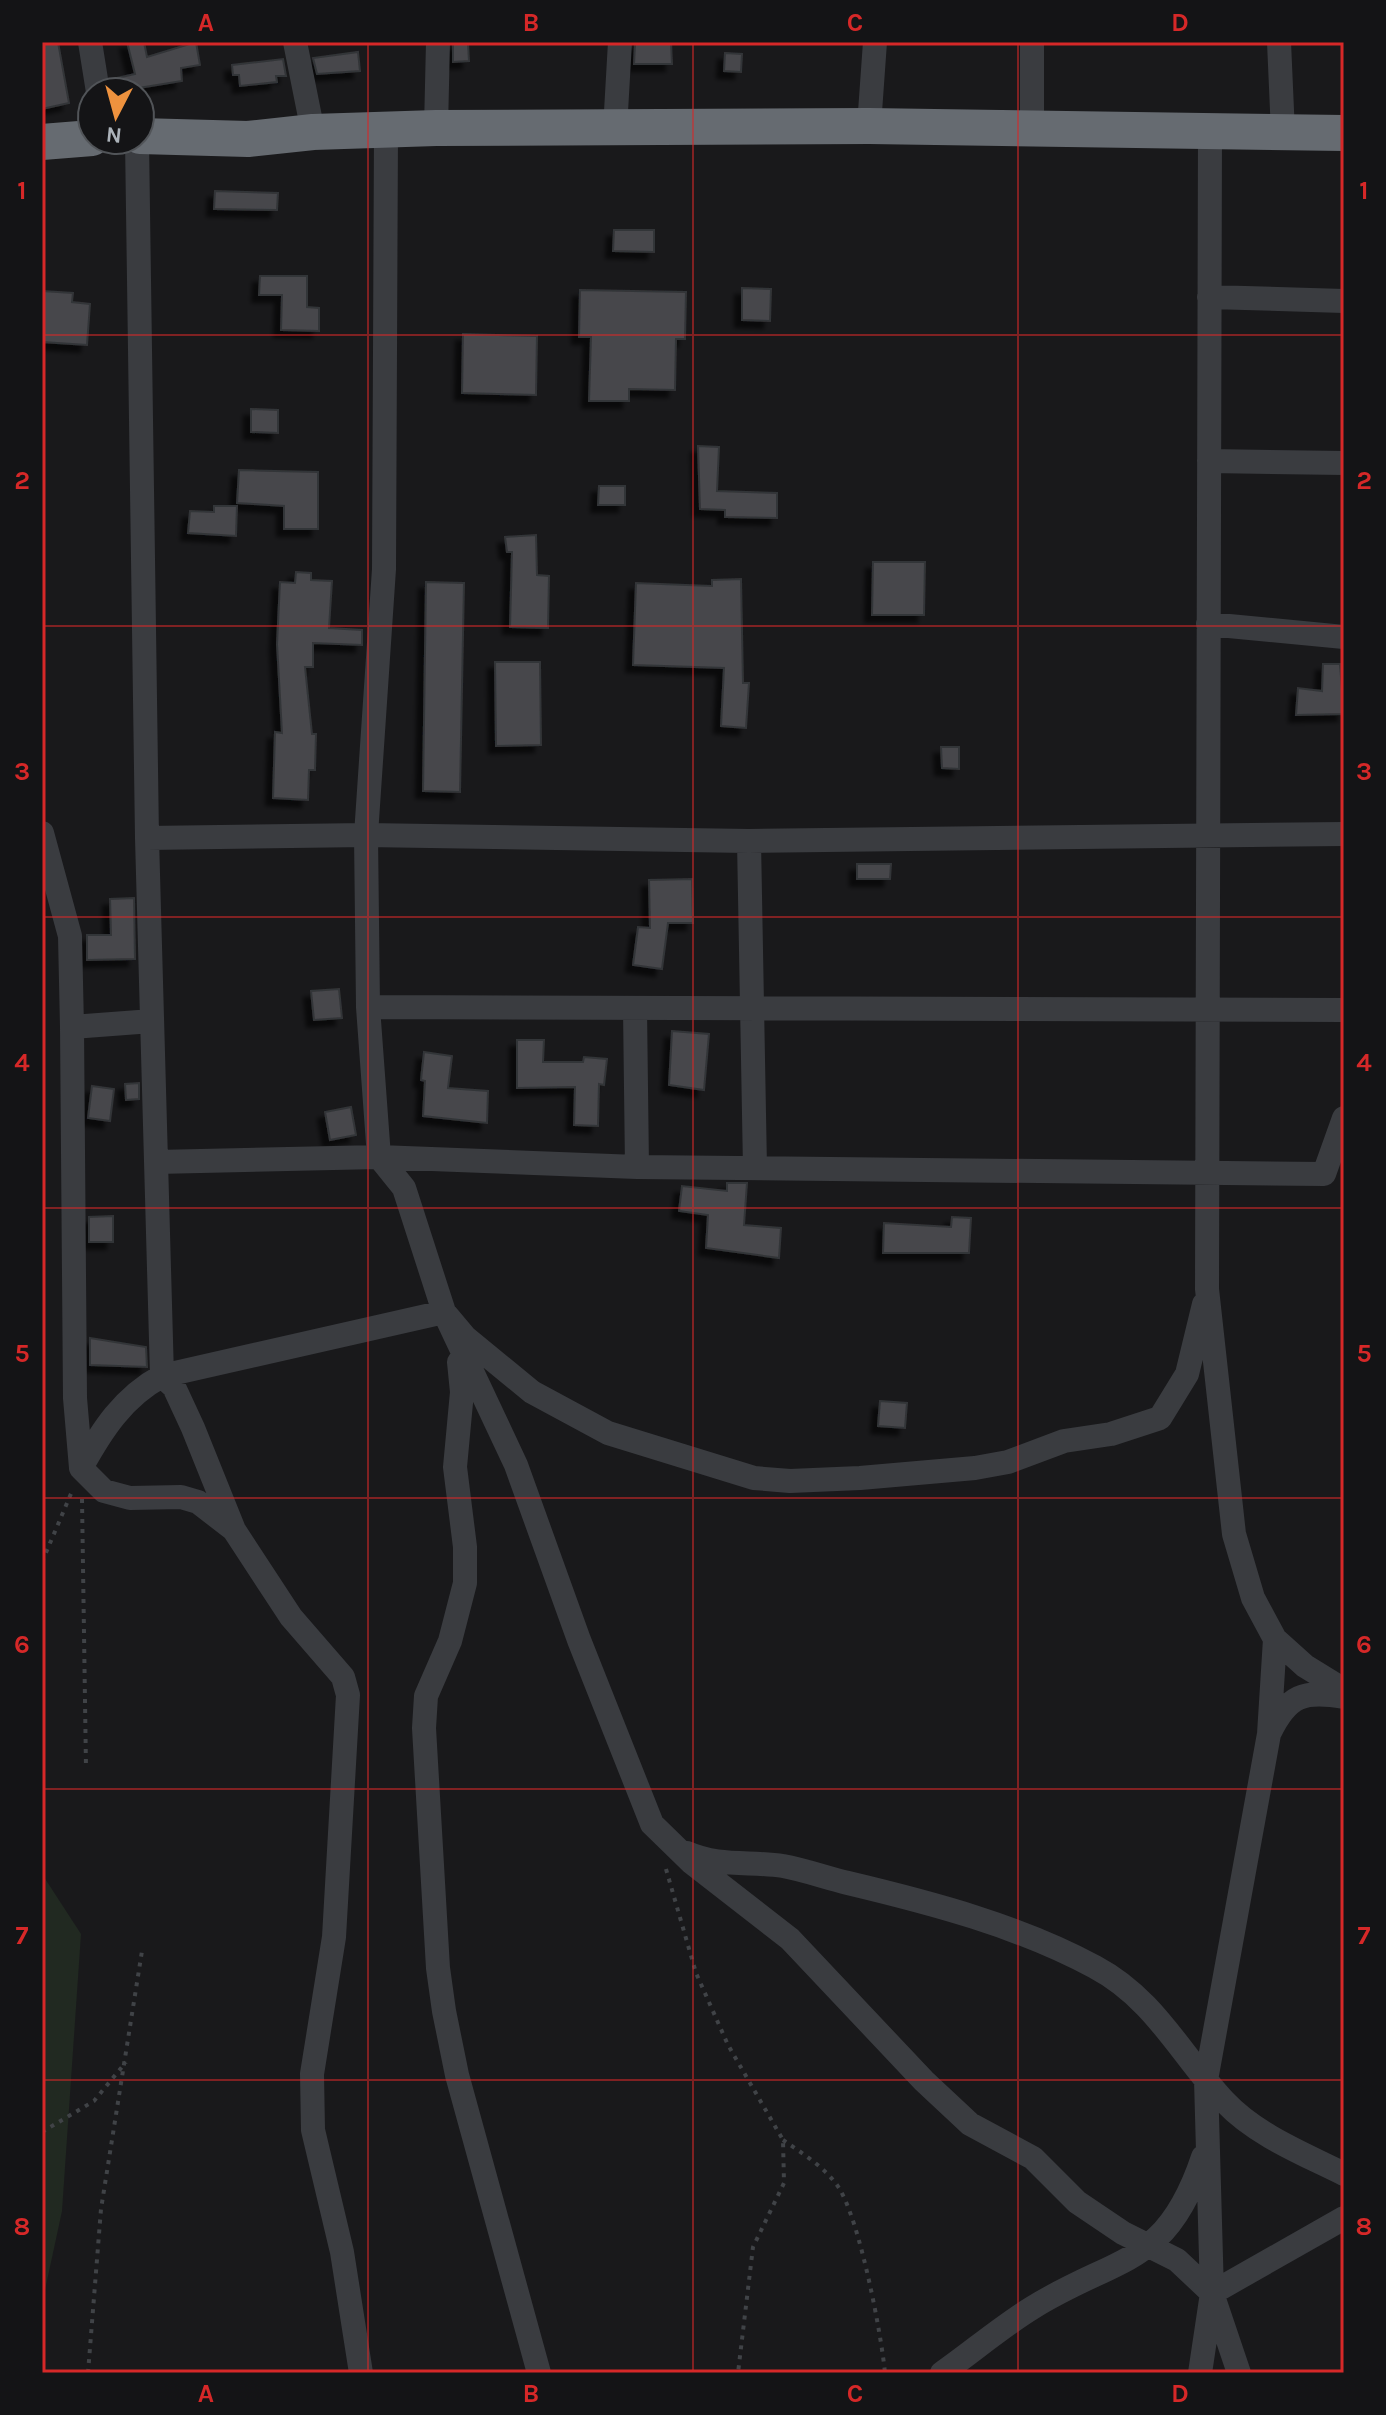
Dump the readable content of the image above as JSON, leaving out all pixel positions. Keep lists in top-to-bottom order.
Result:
{
  "north": "bottom",
  "grid": {
    "columns": [
      "A",
      "B",
      "C",
      "D"
    ],
    "rows": [
      "1",
      "2",
      "3",
      "4",
      "5",
      "6",
      "7",
      "8"
    ]
  }
}
